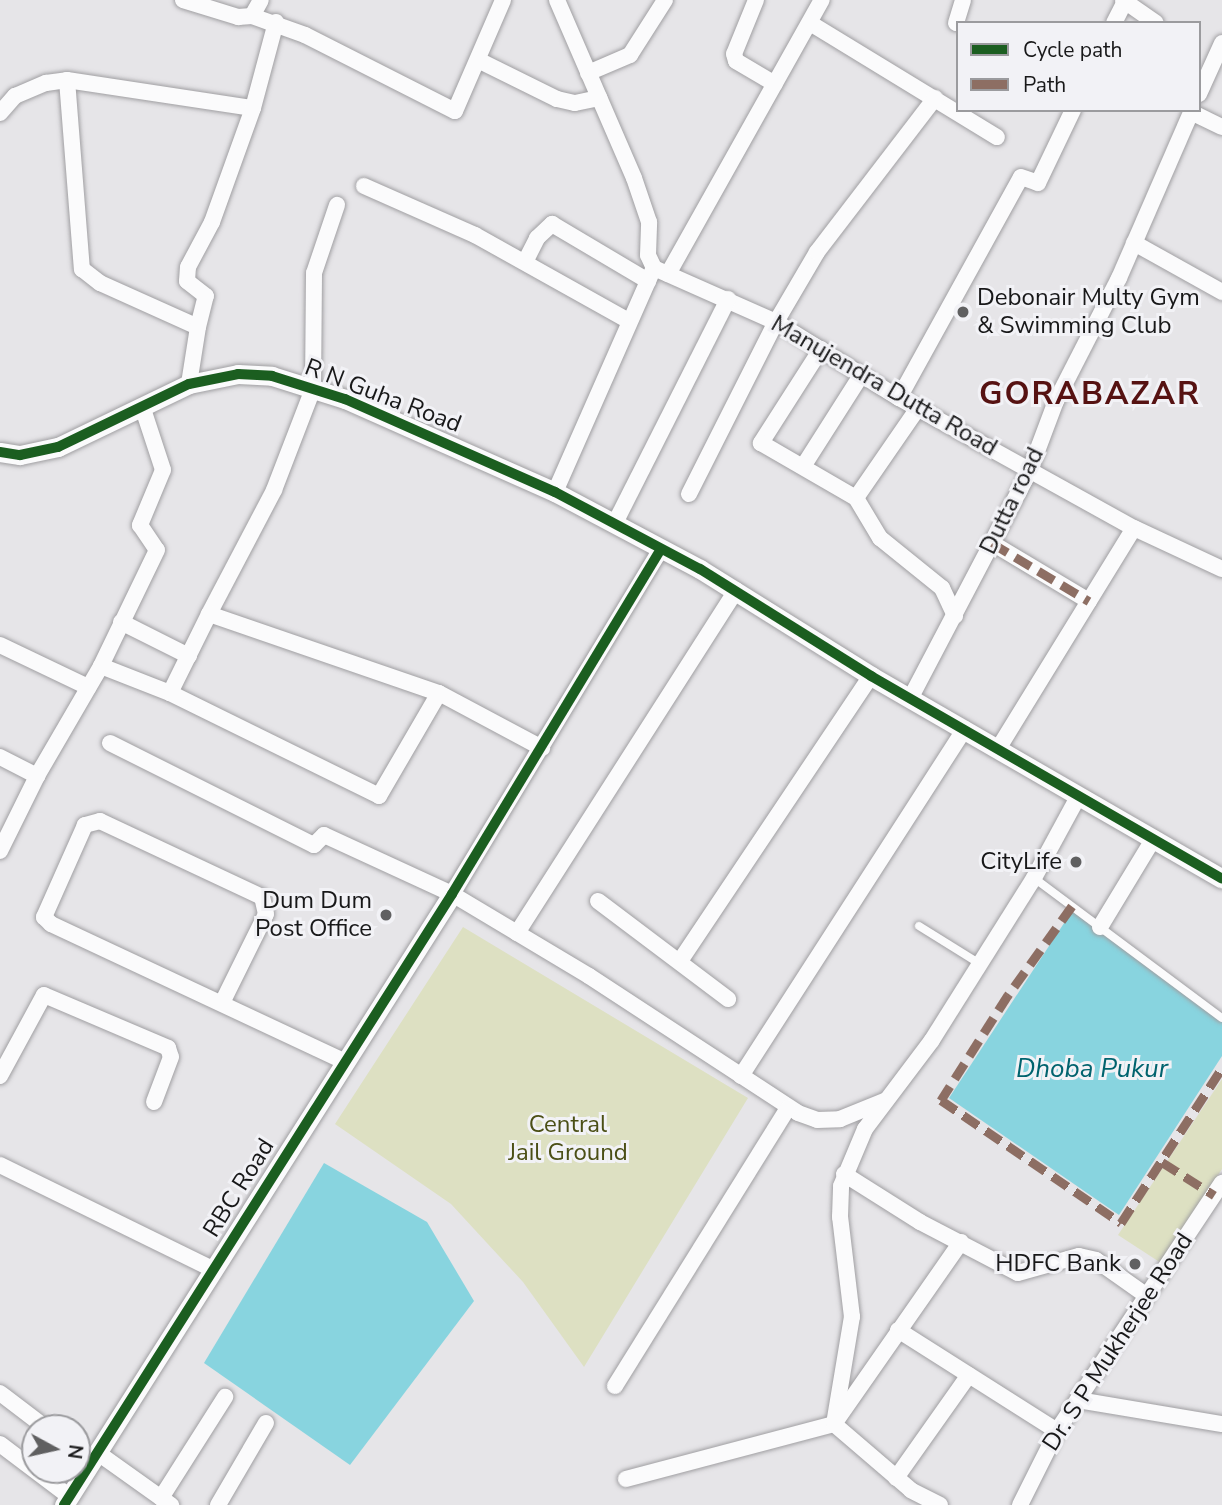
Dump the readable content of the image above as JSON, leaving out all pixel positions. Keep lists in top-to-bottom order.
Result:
{
  "streets": {
    "street": [
      "Manujendra Dutta Road",
      "R N Guha Road",
      "Dutta road",
      "RBC Road",
      "Dr. S P Mukherjee Road"
    ]
  },
  "crossings": [
    ["Manujendra Dutta Road", "Dutta road"],
    ["R N Guha Road", "Dutta road"]
  ],
  "districts": ["GORABAZAR"],
  "water": ["Dhoba Pukur"],
  "parks": ["Central Jail Ground"],
  "places": [
    "Debonair Multy Gym & Swimming Club",
    "CityLife",
    "Dum Dum Post Office",
    "HDFC Bank"
  ],
  "legend": ["Cycle path", "Path"],
  "north": "right"
}
